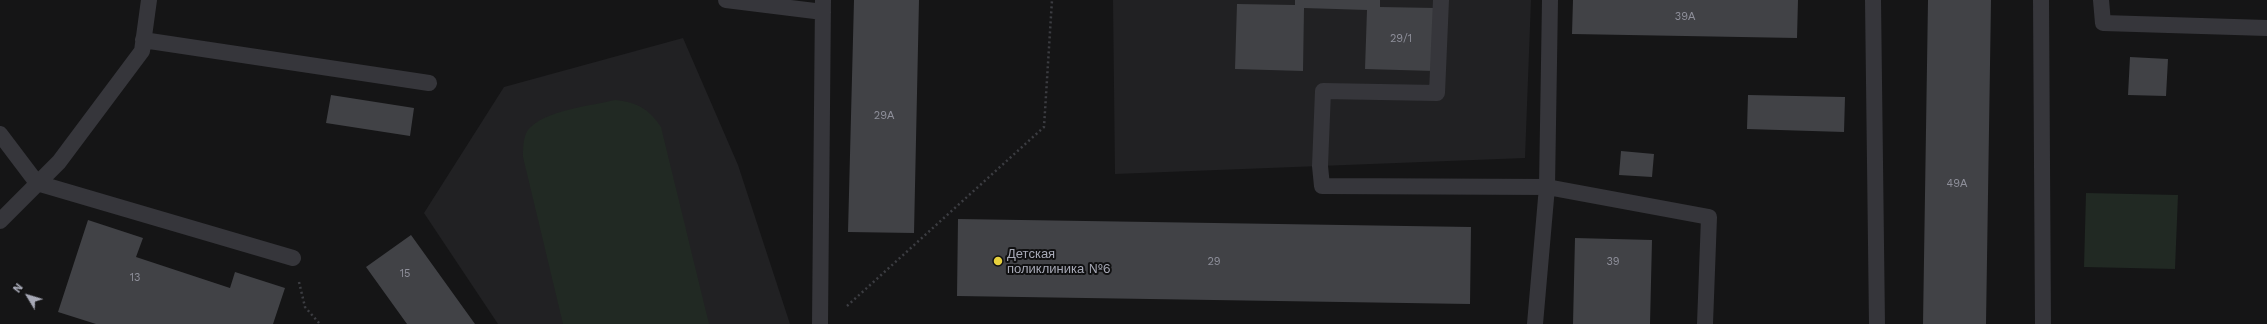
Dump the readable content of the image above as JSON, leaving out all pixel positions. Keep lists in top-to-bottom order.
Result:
{
  "places": ["Детская поликлиника №6"],
  "house_numbers": [
    "39А",
    "29/1",
    "29А",
    "49А",
    "29",
    "39",
    "15",
    "13"
  ],
  "north": "top left"
}
